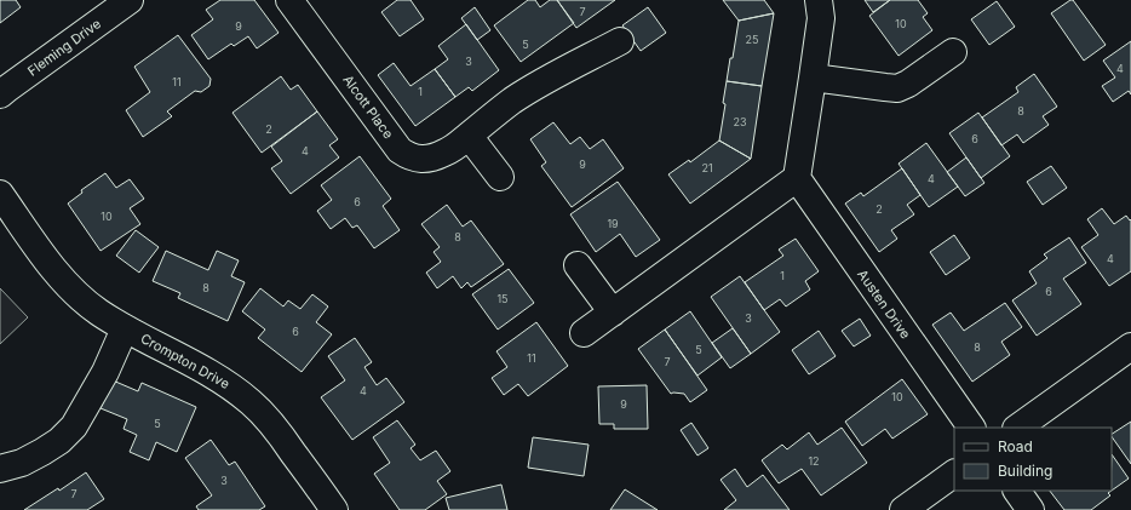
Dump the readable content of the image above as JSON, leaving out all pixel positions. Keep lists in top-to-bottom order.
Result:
{
  "streets": {
    "street": [
      "Fleming Drive",
      "Alcott Place",
      "Austen Drive",
      "Crompton Drive"
    ]
  },
  "house_numbers": [
    "7",
    "10",
    "9",
    "25",
    "5",
    "3",
    "4",
    "11",
    "1",
    "8",
    "23",
    "2",
    "6",
    "4",
    "9",
    "21",
    "4",
    "6",
    "2",
    "10",
    "19",
    "8",
    "4",
    "1",
    "8",
    "6",
    "15",
    "3",
    "6",
    "8",
    "5",
    "11",
    "7",
    "4",
    "10",
    "9",
    "5",
    "12",
    "3",
    "7"
  ],
  "legend": ["Road", "Building"]
}
